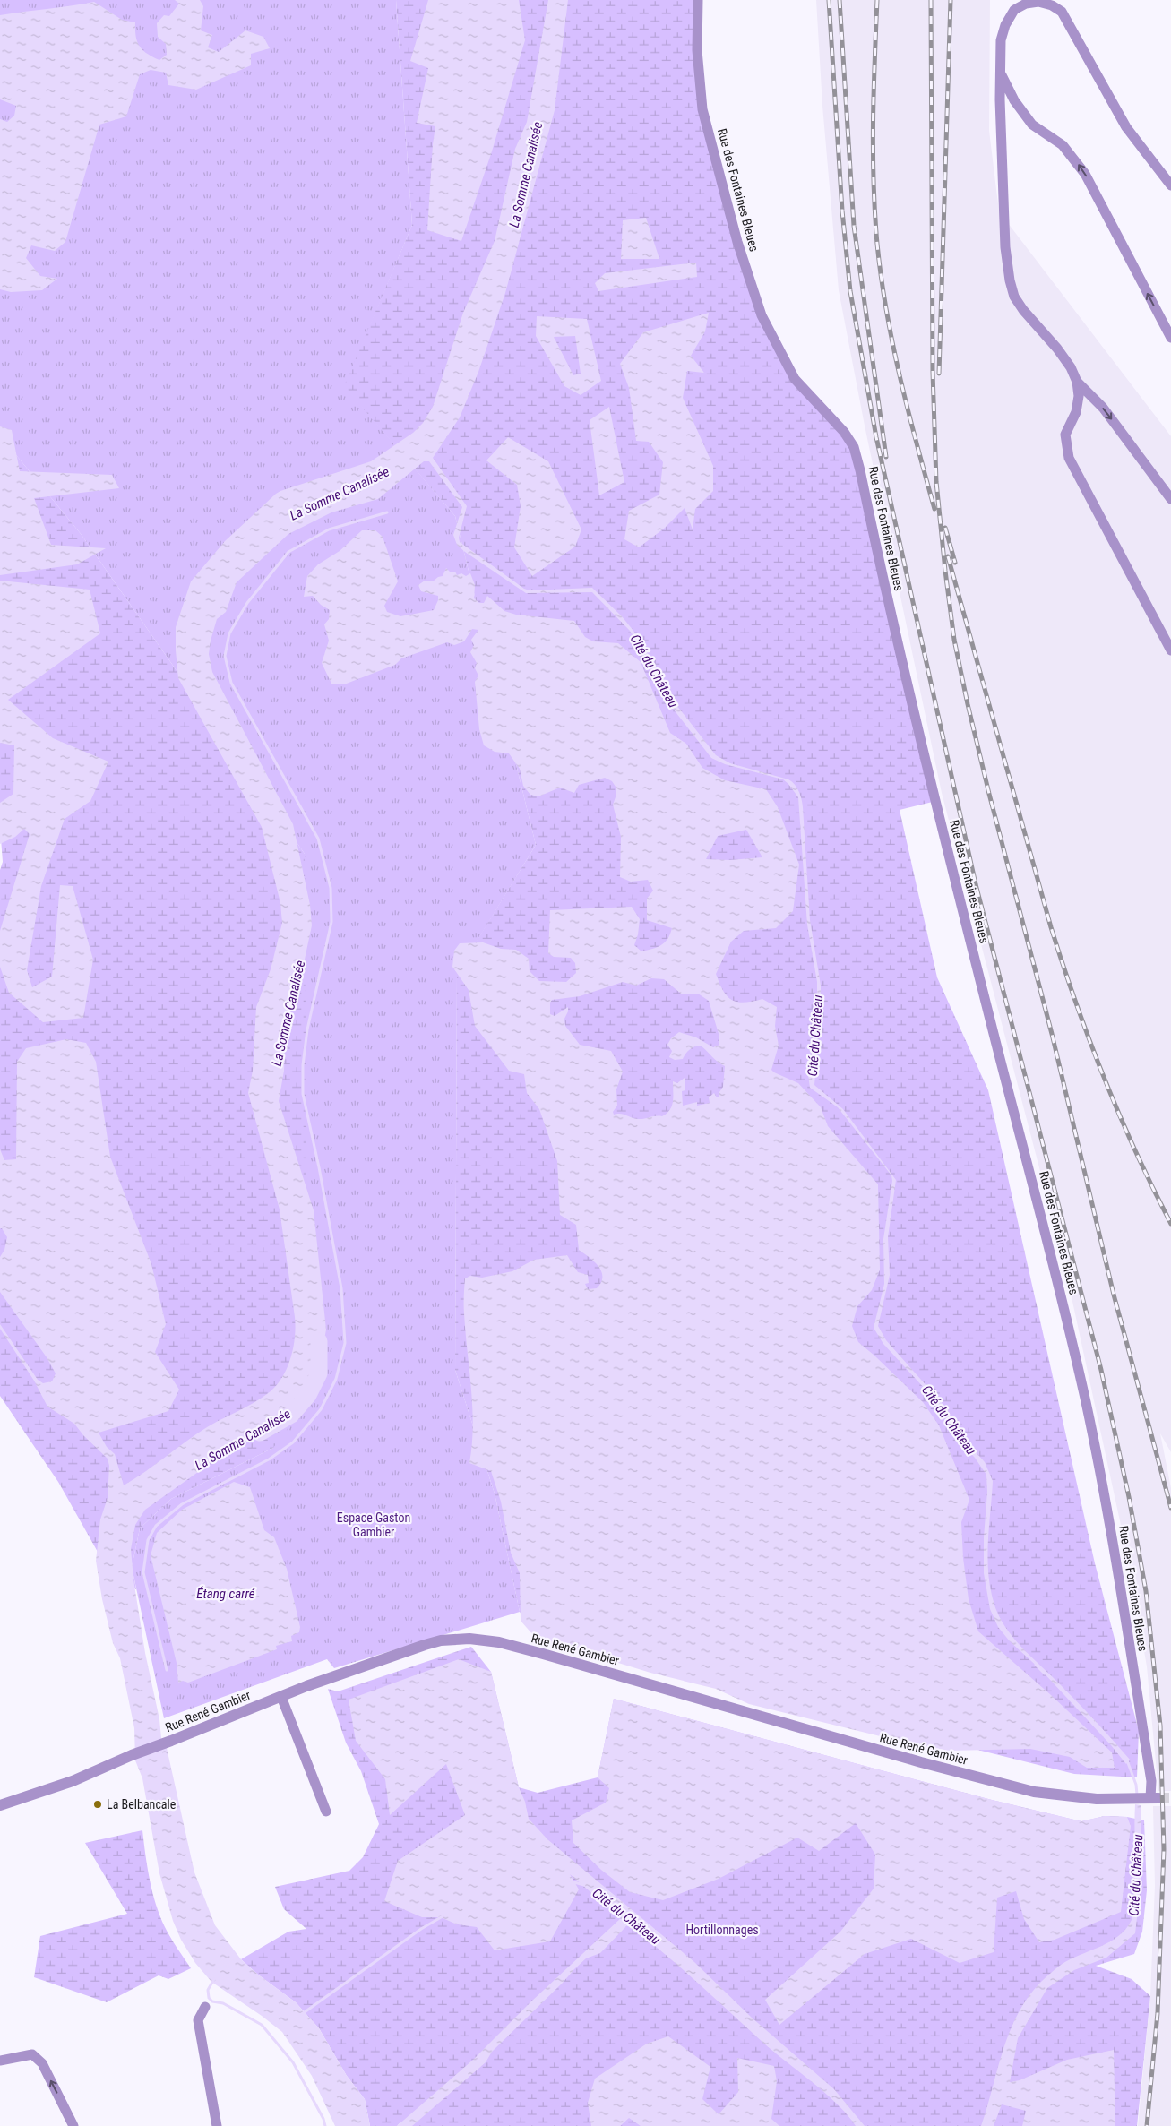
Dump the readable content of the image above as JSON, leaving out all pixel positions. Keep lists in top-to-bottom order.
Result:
{
  "streets": {
    "street": ["Rue des Fontaines Bleues", "Rue René Gambier"]
  },
  "crossings": [
    ["Rue des Fontaines Bleues", "Rue René Gambier"]
  ],
  "water": ["La Somme Canalisée", "Cité du Château", "Étang carré"],
  "parks": ["Espace Gaston Gambier", "Hortillonnages"],
  "places": ["La Belbancale"]
}
